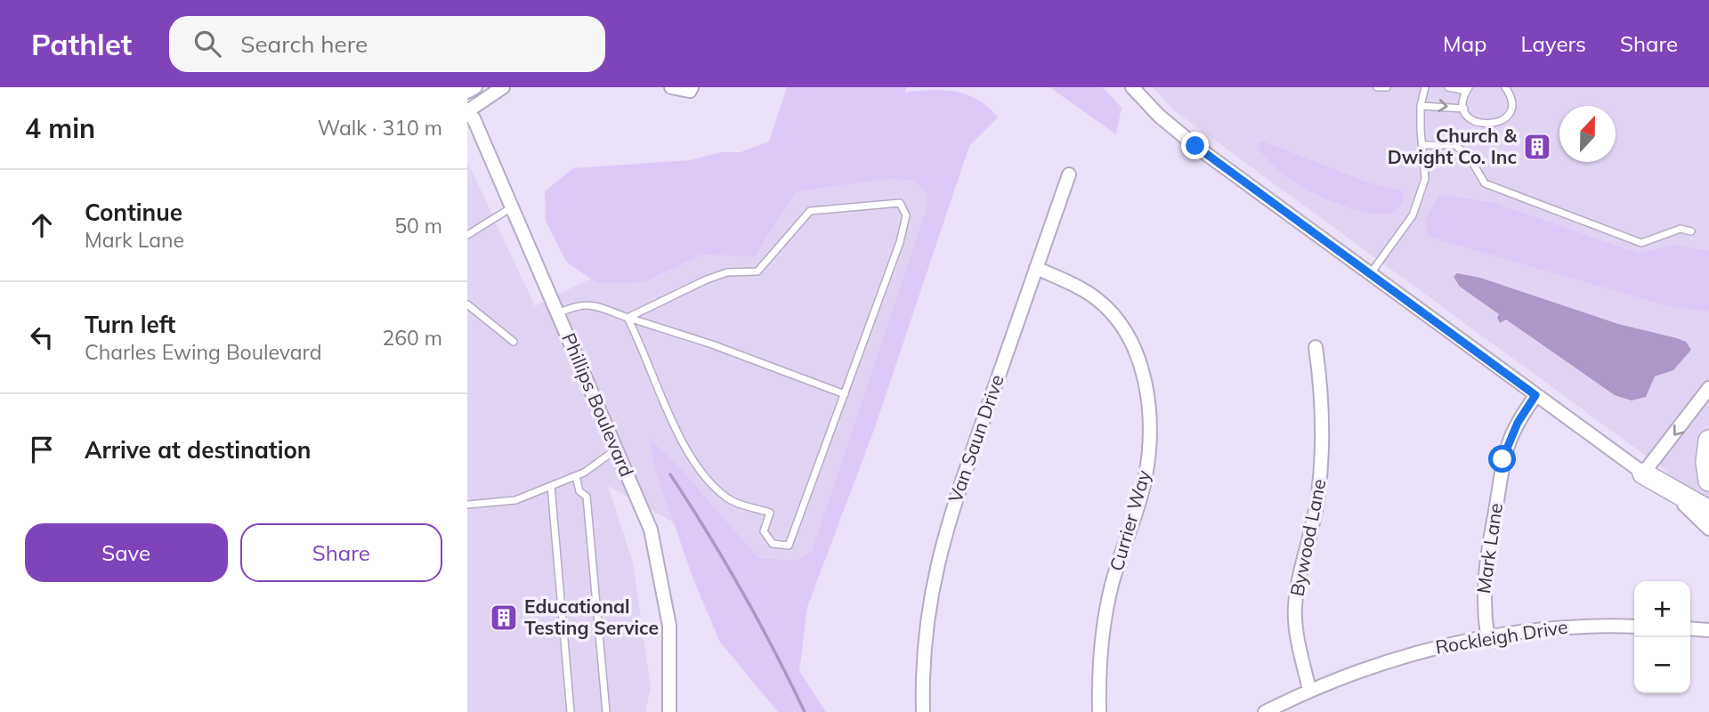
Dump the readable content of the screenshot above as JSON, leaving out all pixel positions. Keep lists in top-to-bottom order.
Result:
{
  "streets": {
    "street": [
      "Phillips Boulevard",
      "Van Saun Drive",
      "Currier Way",
      "Bywood Lane",
      "Mark Lane",
      "Rockleigh Drive"
    ]
  },
  "crossings": [
    ["Van Saun Drive", "Currier Way"],
    ["Bywood Lane", "Rockleigh Drive"],
    ["Mark Lane", "Rockleigh Drive"]
  ],
  "places": {
    "building": ["Church & Dwight Co. Inc", "Educational Testing Service"]
  },
  "north": "top",
  "page": {
    "header": "Pathlet",
    "search": "Search here",
    "nav": ["Map", "Layers", "Share"],
    "heading": ["4 min", "Walk · 310 m"],
    "list": [
      ["Continue", "Mark Lane", "50 m"],
      ["Turn left", "Charles Ewing Boulevard", "260 m"],
      "Arrive at destination"
    ],
    "buttons": ["Save", "Share"],
    "map_buttons": ["+", "−"]
  }
}
